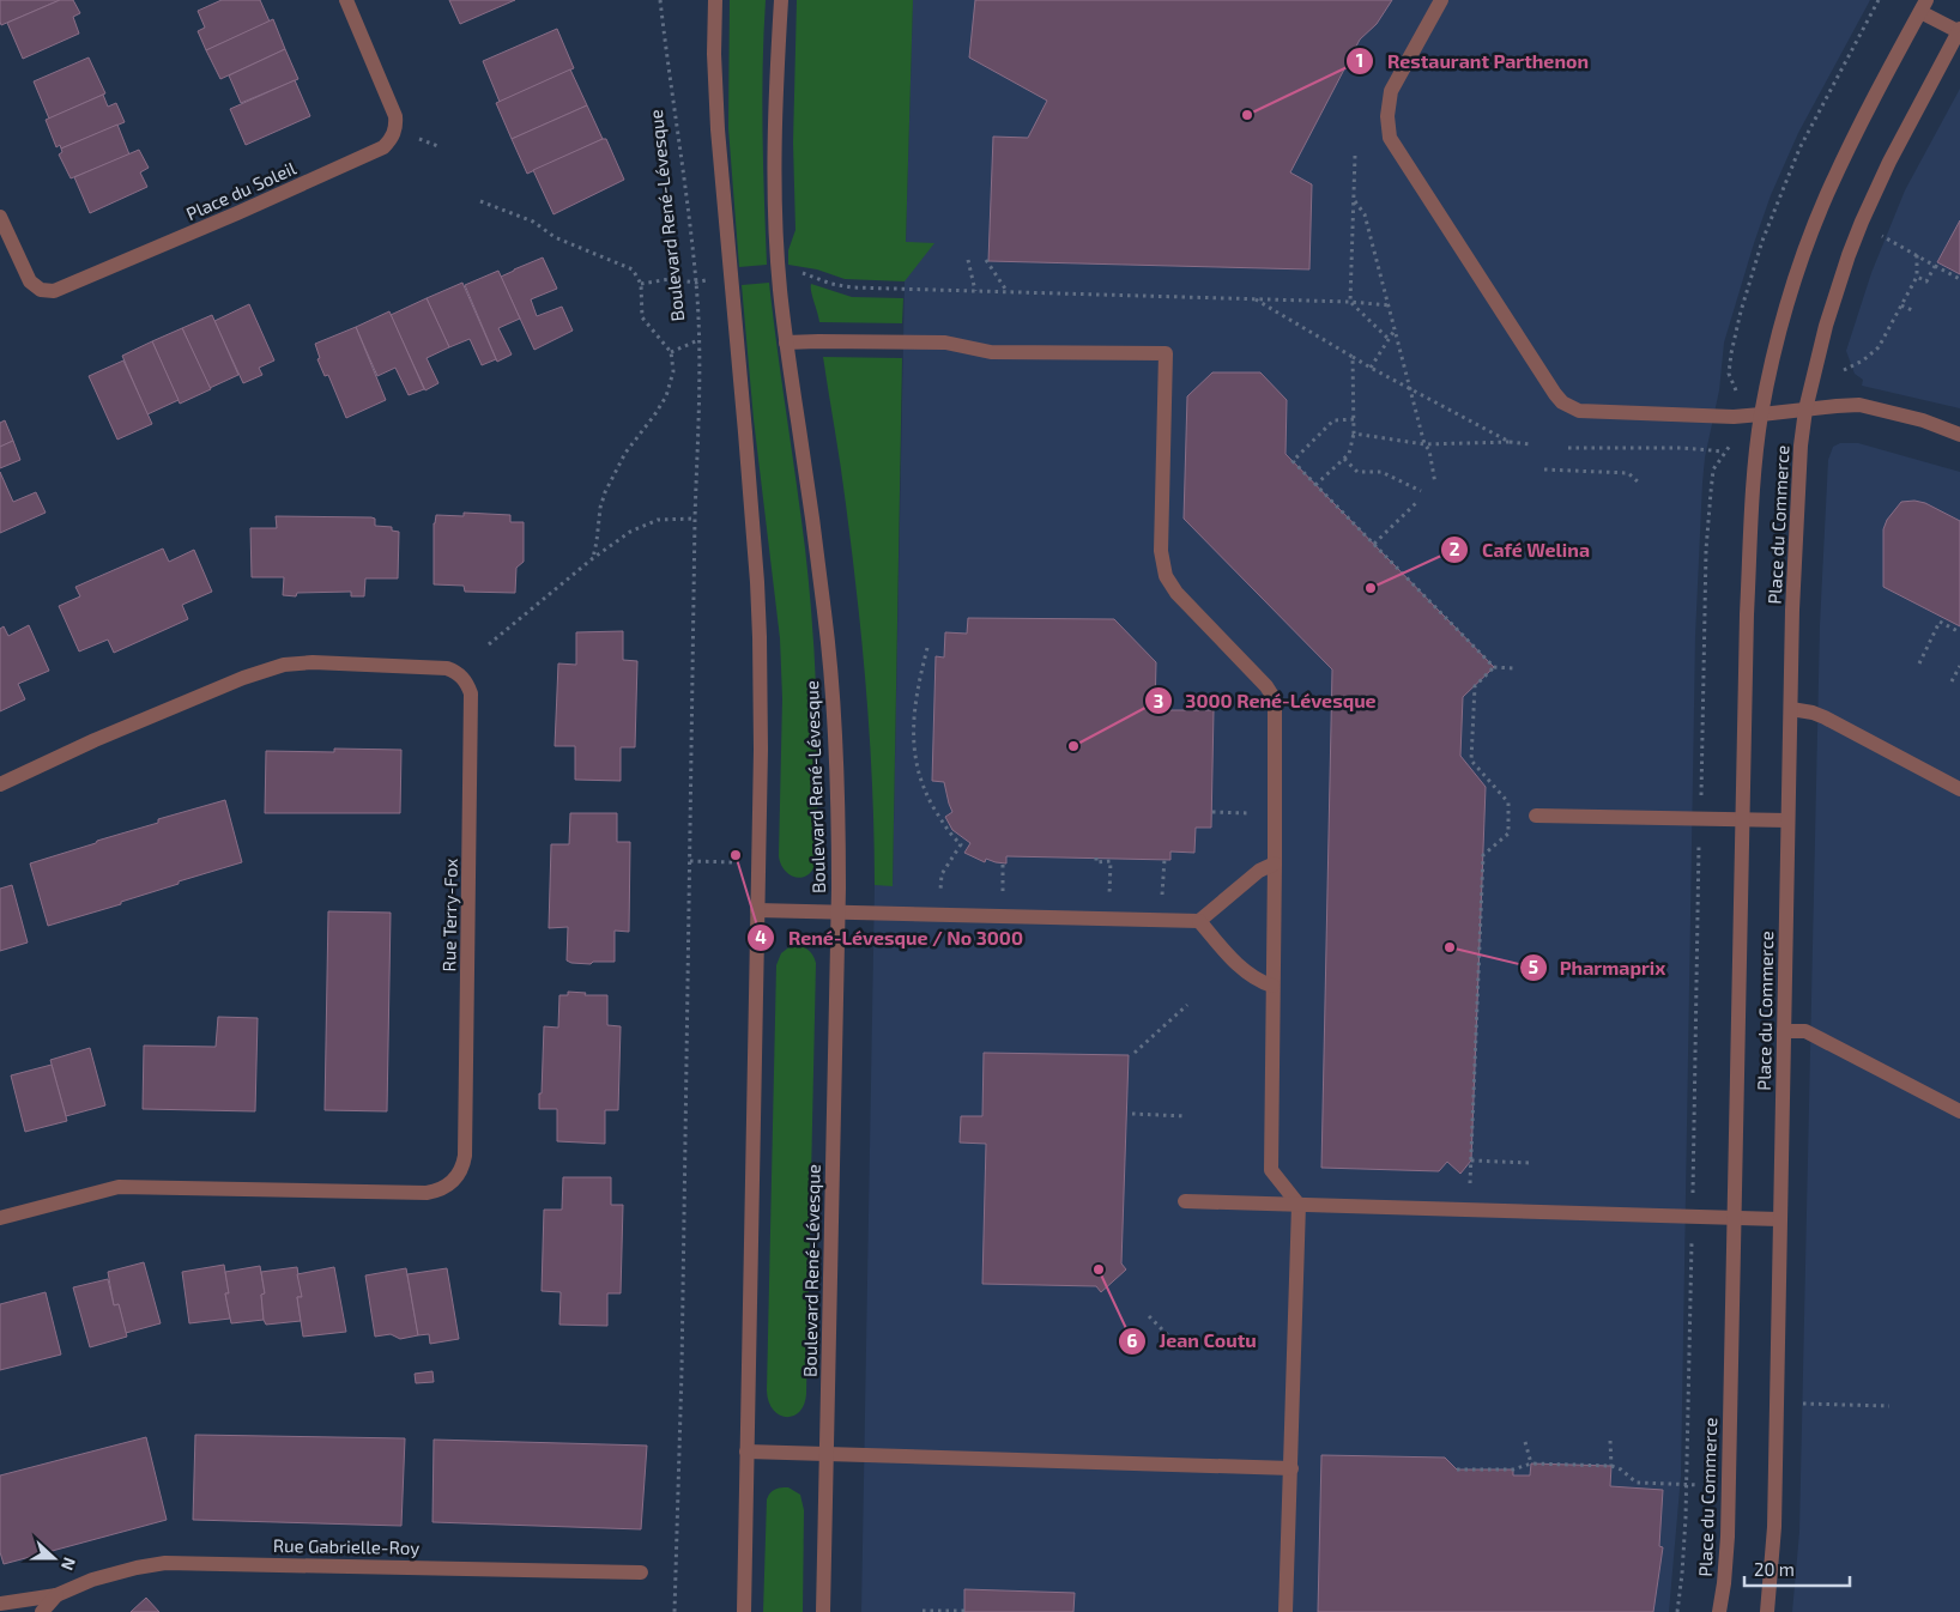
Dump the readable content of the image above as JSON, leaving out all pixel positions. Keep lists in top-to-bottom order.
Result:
{
  "streets": {
    "street": [
      "Place du Soleil",
      "Boulevard René-Lévesque",
      "Place du Commerce",
      "Rue Terry-Fox",
      "Rue Gabrielle-Roy"
    ]
  },
  "places": [
    "Restaurant Parthenon",
    "Café Welina",
    "3000 René-Lévesque",
    "René-Lévesque / No 3000",
    "Pharmaprix",
    "Jean Coutu"
  ],
  "scale_bar": "20 m",
  "north": "right"
}
